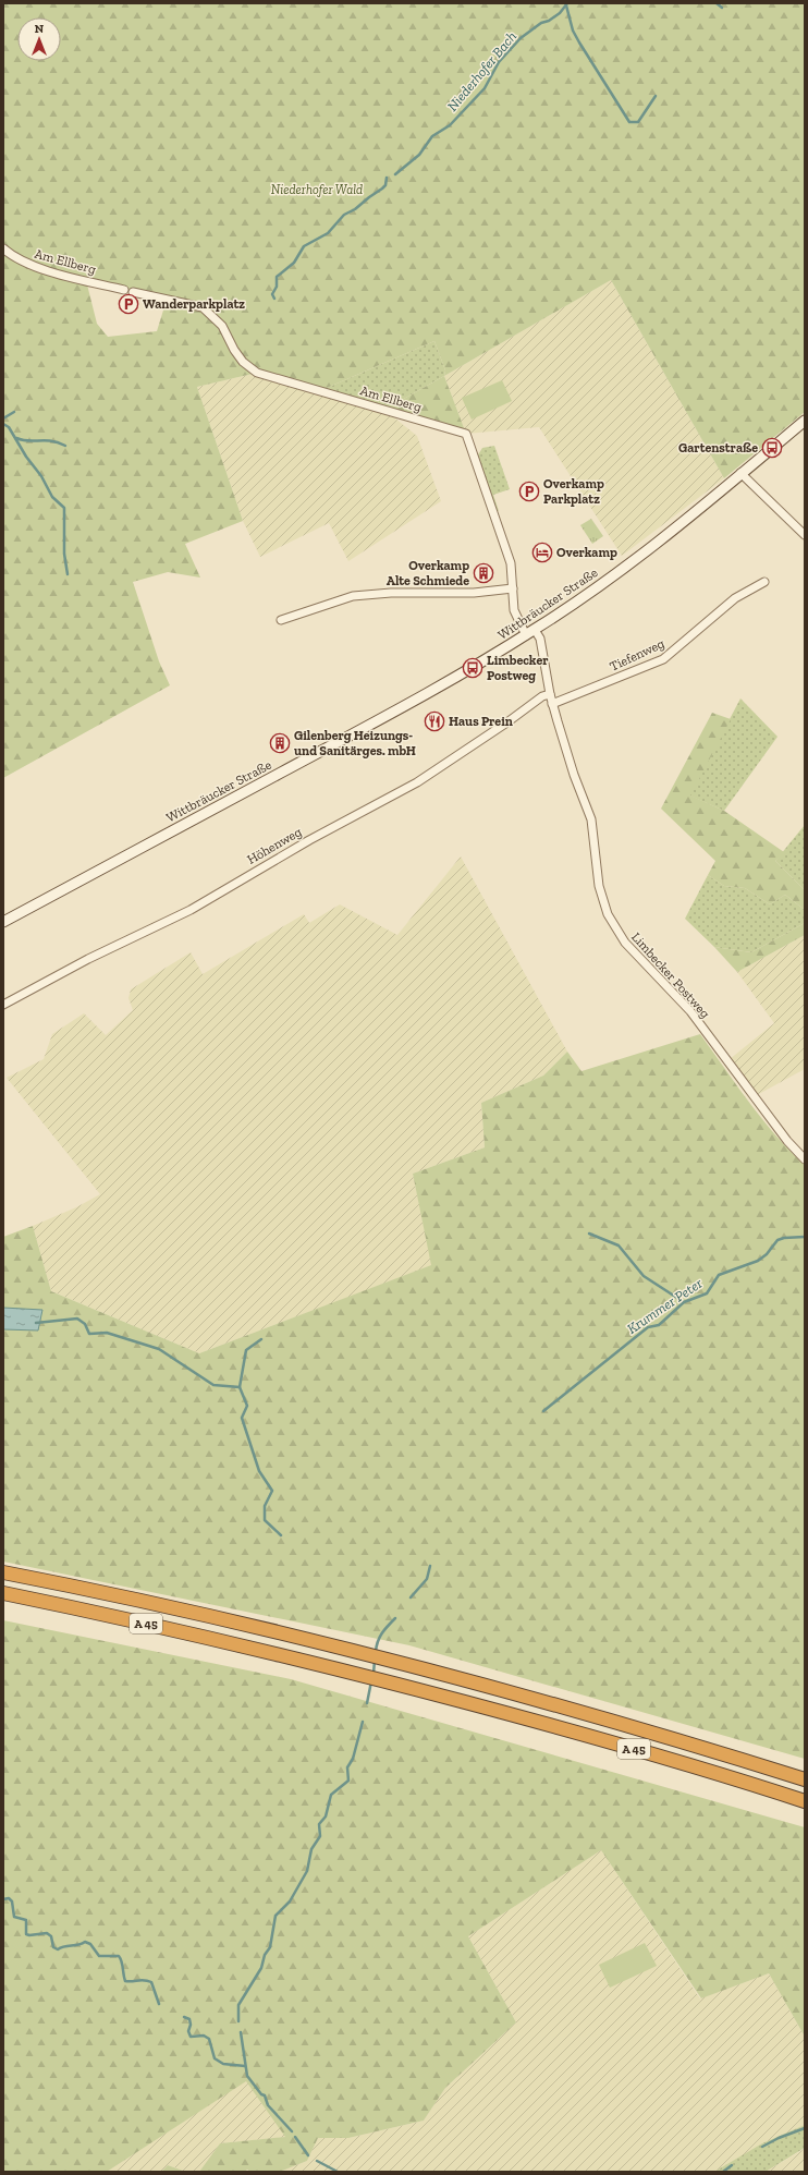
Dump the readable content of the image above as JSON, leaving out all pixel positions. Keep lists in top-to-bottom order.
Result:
{
  "streets": {
    "highway": ["A 45"],
    "main road": ["Wittbräucker Straße"],
    "street": [
      "Am Ellberg",
      "Tiefenweg",
      "Höhenweg",
      "Limbecker Postweg"
    ]
  },
  "crossings": [
    ["Am Ellberg", "Wittbräucker Straße"],
    ["Am Ellberg", "Limbecker Postweg"],
    ["Wittbräucker Straße", "Limbecker Postweg"],
    ["Tiefenweg", "Limbecker Postweg"],
    ["Höhenweg", "Limbecker Postweg"]
  ],
  "water": ["Niederhofer Bach", "Krummer Peter"],
  "parks": ["Niederhofer Wald"],
  "places": {
    "parking": ["Wanderparkplatz", "Overkamp Parkplatz"],
    "bus stop": ["Gartenstraße", "Limbecker Postweg"],
    "hotel": ["Overkamp"],
    "building": ["Overkamp Alte Schmiede", "Gilenberg Heizungs- und Sanitärges. mbH"],
    "restaurant": ["Haus Prein"]
  },
  "north": "top"
}
